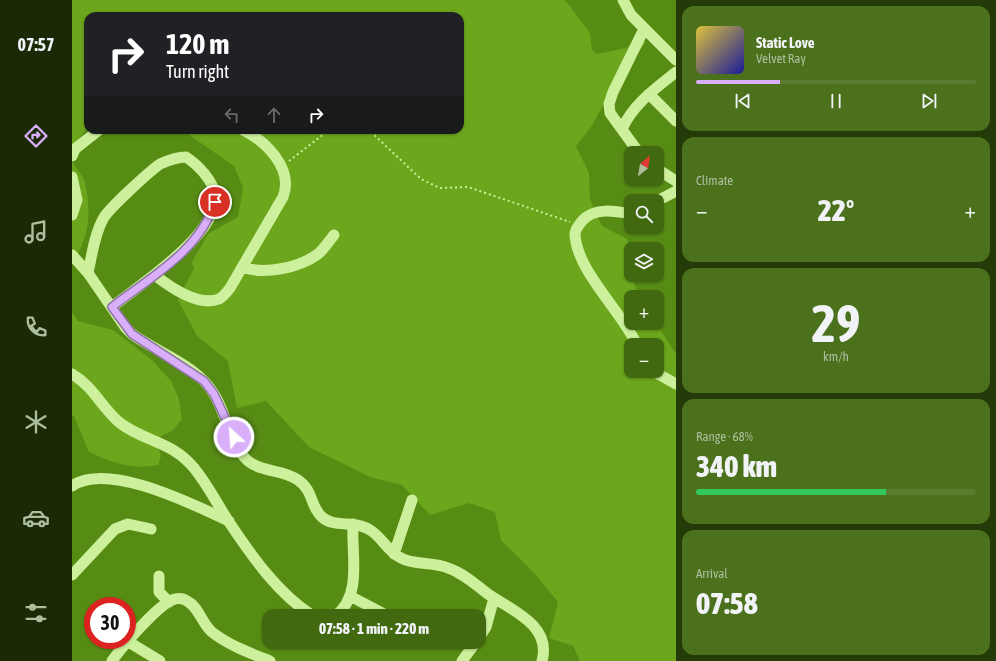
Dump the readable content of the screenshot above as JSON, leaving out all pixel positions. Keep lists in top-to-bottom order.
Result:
{
  "north": "top right",
  "page": {
    "tabs": "07:57",
    "turn": ["120 m", "Turn right"],
    "song": ["Static Love", "Velvet Ray"],
    "tile": [
      "Climate",
      ["29", "km/h"],
      ["Range · 68%", "340 km"],
      ["Arrival", "07:58"]
    ],
    "map_buttons": ["+", "−"],
    "heat": ["−", "22°", "+"],
    "limit": "30",
    "trip": "07:58 · 1 min · 220 m"
  }
}
